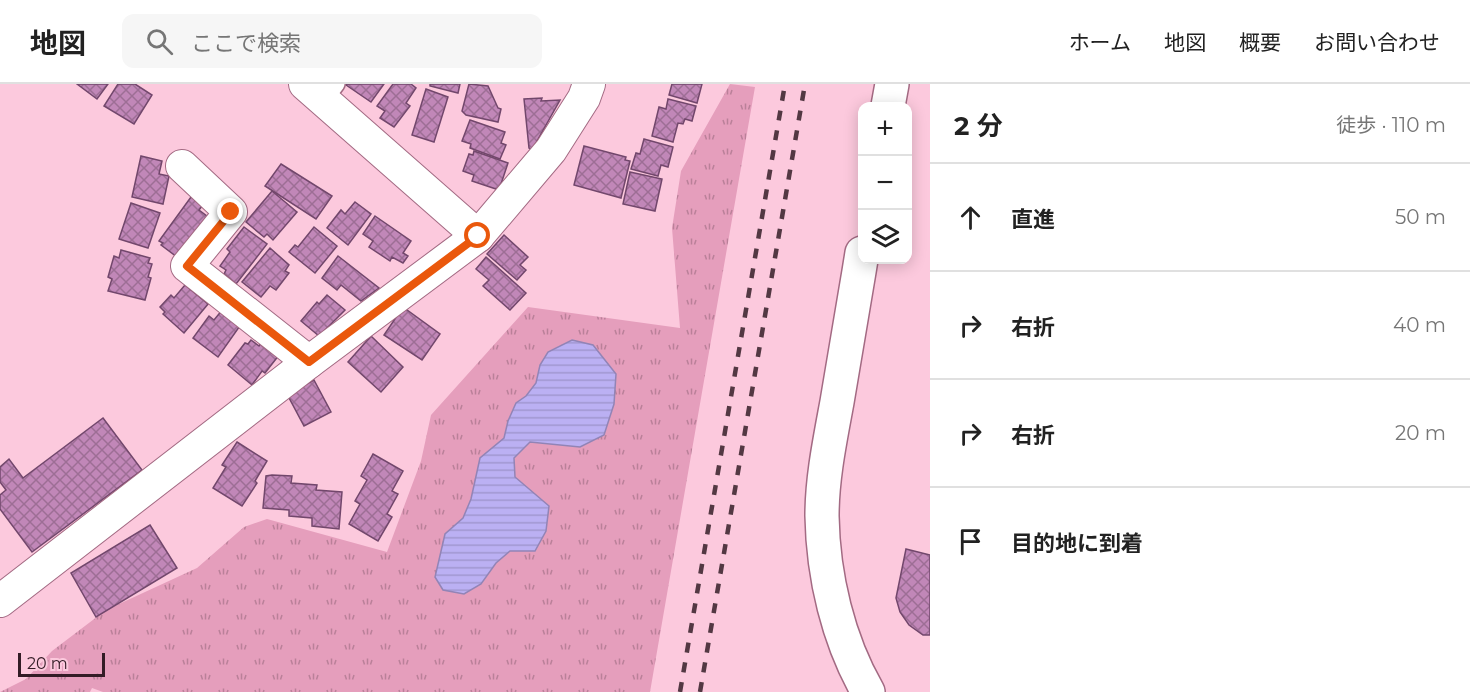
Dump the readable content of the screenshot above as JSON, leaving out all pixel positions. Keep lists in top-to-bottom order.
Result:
{
  "scale_bar": "20 m",
  "page": {
    "header": "地図",
    "search": "ここで検索",
    "nav": [
      "ホーム",
      "地図",
      "概要",
      "お問い合わせ"
    ],
    "heading": ["2 分", "徒歩 · 110 m"],
    "map_buttons": ["+", "−"],
    "list": [
      ["直進", "50 m"],
      ["右折", "40 m"],
      ["右折", "20 m"],
      "目的地に到着"
    ],
    "scale": "20 m"
  }
}
